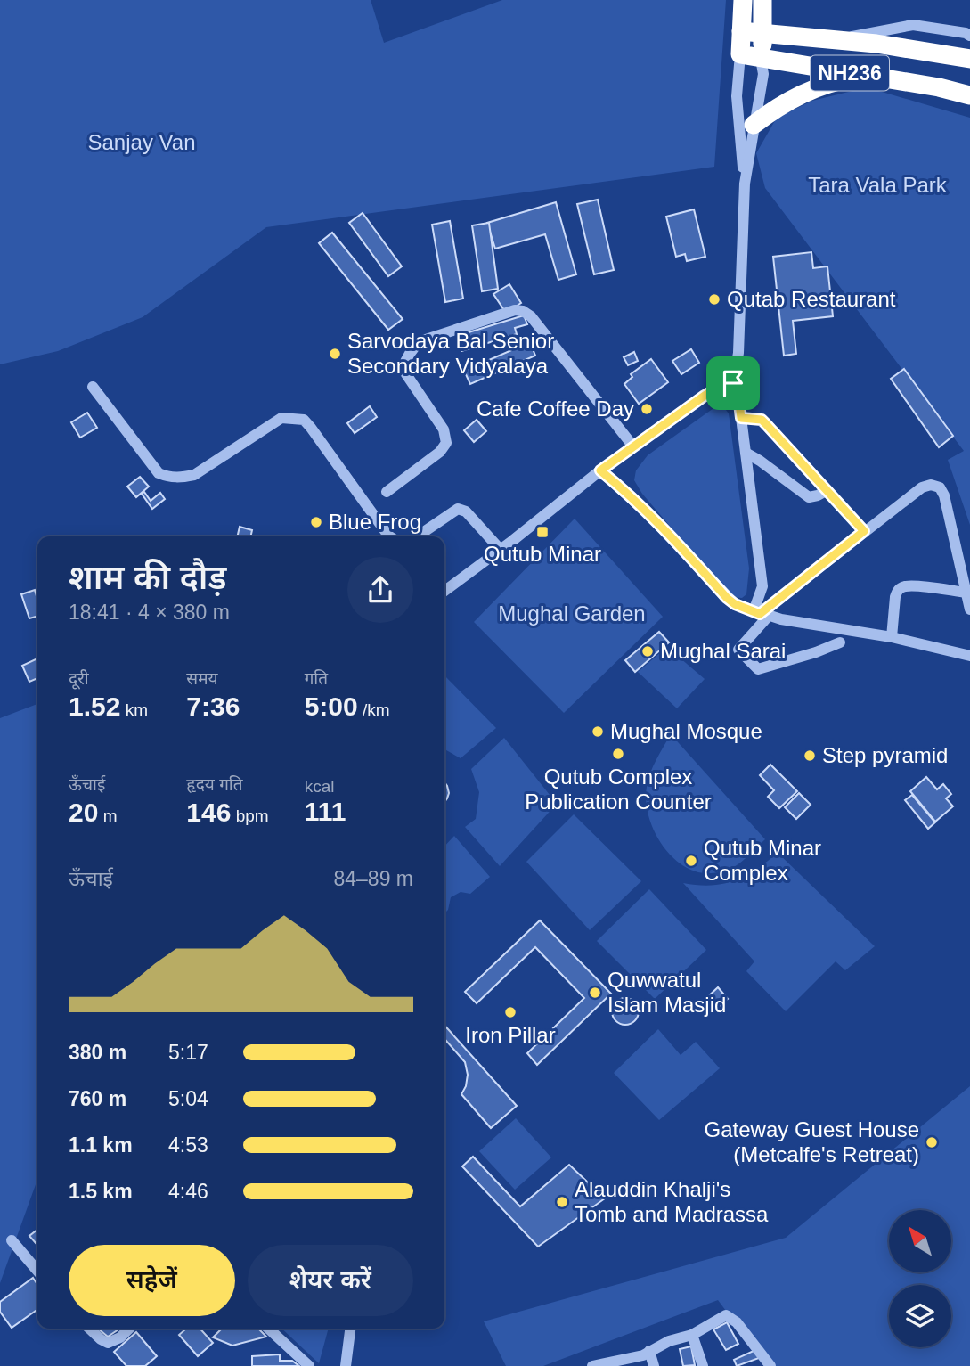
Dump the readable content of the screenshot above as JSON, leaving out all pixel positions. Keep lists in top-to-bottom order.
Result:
{
  "streets": {
    "highway": ["NH236"]
  },
  "parks": ["Sanjay Van", "Tara Vala Park", "Mughal Garden"],
  "places": {
    "other": [
      "Qutab Restaurant",
      "Sarvodaya Bal Senior Secondary Vidyalaya",
      "Cafe Coffee Day",
      "Blue Frog",
      "Mughal Sarai",
      "Mughal Mosque",
      "Qutub Complex Publication Counter",
      "Step pyramid",
      "Qutub Minar Complex",
      "Quwwatul Islam Masjid",
      "Iron Pillar",
      "Gateway Guest House (Metcalfe's Retreat)",
      "Alauddin Khalji's Tomb and Madrassa"
    ],
    "transit": ["Qutub Minar"]
  },
  "north": "top left",
  "page": {
    "heading": ["शाम की दौड़", "18:41 · 4 × 380 m"],
    "stats": [
      ["दूरी", "1.52 km"],
      ["समय", "7:36"],
      ["गति", "5:00 /km"],
      ["ऊँचाई", "20 m"],
      ["हृदय गति", "146 bpm"],
      ["kcal", "111"]
    ],
    "chart": ["ऊँचाई", "84–89 m"],
    "list": [
      {
        "name": "380 m",
        "note": "5:17"
      },
      {
        "name": "760 m",
        "note": "5:04"
      },
      {
        "name": "1.1 km",
        "note": "4:53"
      },
      {
        "name": "1.5 km",
        "note": "4:46"
      }
    ],
    "buttons": ["सहेजें", "शेयर करें"]
  }
}
